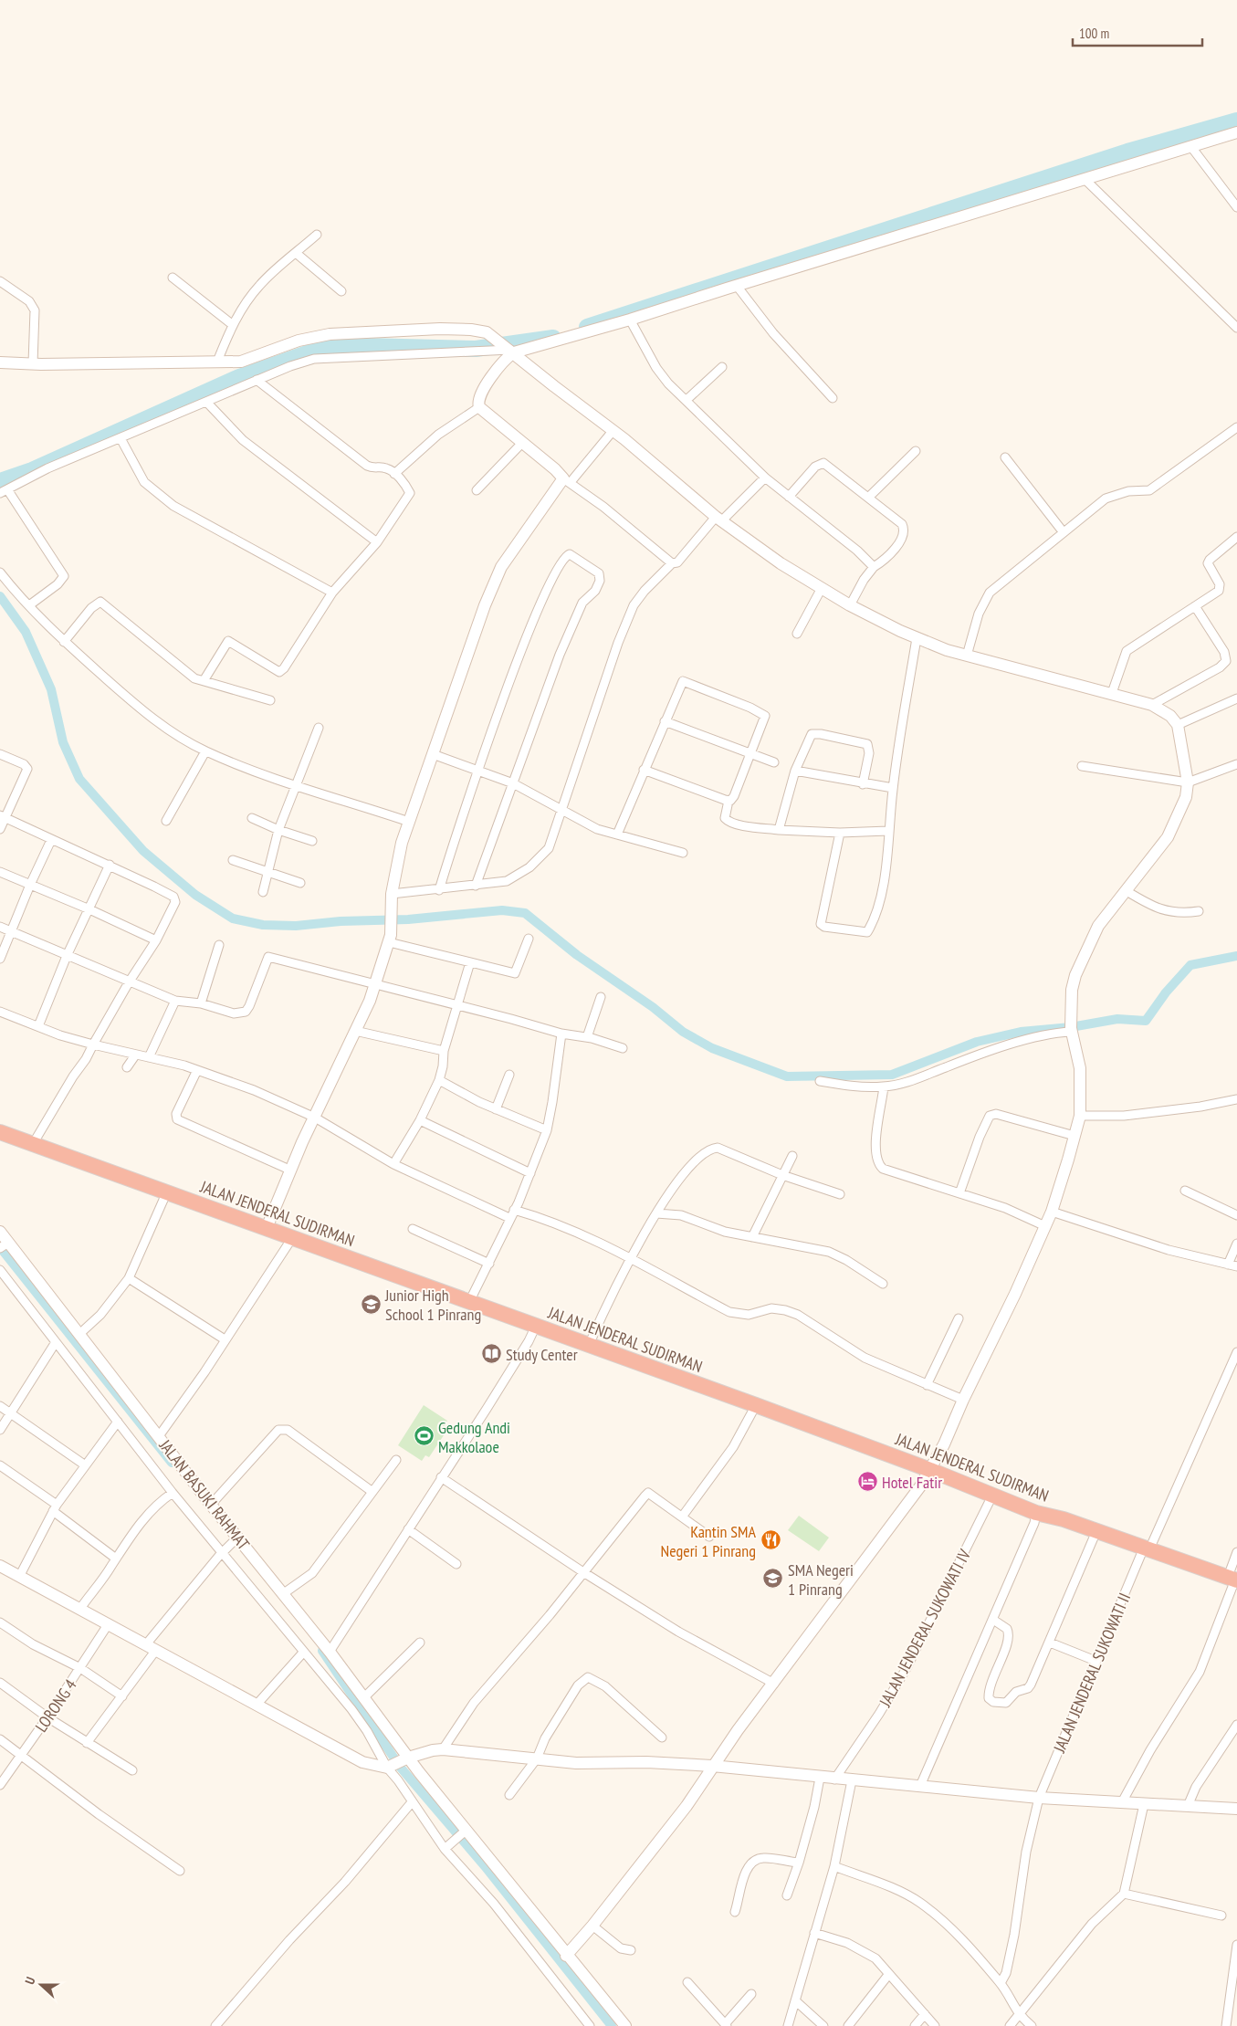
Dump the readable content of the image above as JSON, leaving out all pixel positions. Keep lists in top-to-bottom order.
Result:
{
  "streets": {
    "highway": ["JALAN JENDERAL SUDIRMAN"],
    "street": [
      "JALAN BASUKI RAHMAT",
      "JALAN JENDERAL SUKOWATI IV",
      "JALAN JENDERAL SUKOWATI II",
      "LORONG 4"
    ]
  },
  "crossings": [
    ["JALAN JENDERAL SUDIRMAN", "JALAN JENDERAL SUKOWATI IV"],
    ["JALAN JENDERAL SUDIRMAN", "JALAN JENDERAL SUKOWATI II"]
  ],
  "places": {
    "school or university": ["Junior High School 1 Pinrang", "SMA Negeri 1 Pinrang"],
    "library": ["Study Center"],
    "sports": ["Gedung Andi Makkolaoe"],
    "hotel": ["Hotel Fatir"],
    "restaurant": ["Kantin SMA Negeri 1 Pinrang"]
  },
  "scale_bar": "100 m",
  "north": "left"
}
